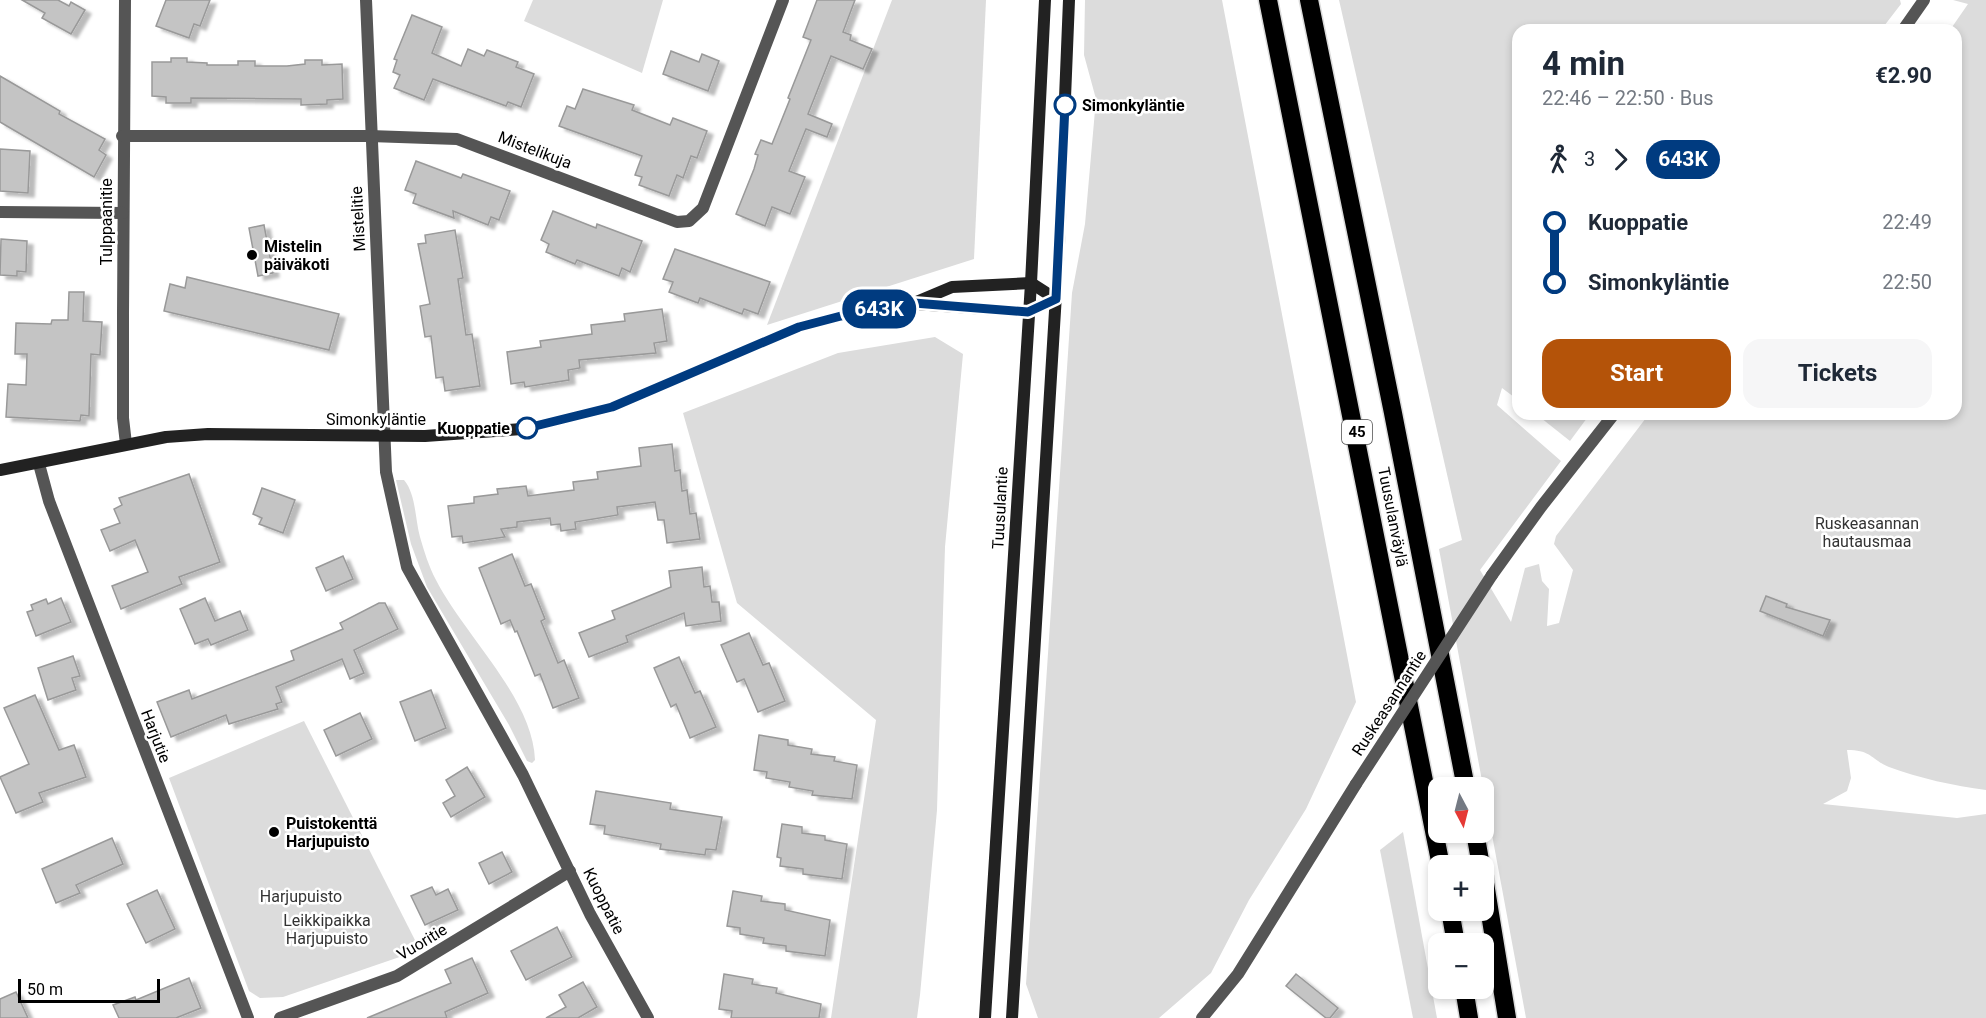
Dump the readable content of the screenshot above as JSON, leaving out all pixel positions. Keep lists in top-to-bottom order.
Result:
{
  "streets": {
    "highway": ["45", "Tuusulanväylä"],
    "main road": ["Simonkyläntie", "Tuusulantie"],
    "street": [
      "Mistelikuja",
      "Mistelitie",
      "Tulppaanitie",
      "Ruskeasannantie",
      "Harjutie",
      "Kuoppatie",
      "Vuoritie"
    ]
  },
  "crossings": [
    ["Mistelikuja", "Mistelitie"],
    ["Mistelikuja", "Tulppaanitie"],
    ["Mistelitie", "Simonkyläntie"],
    ["Mistelitie", "Kuoppatie"],
    ["Tulppaanitie", "Simonkyläntie"],
    ["Simonkyläntie", "Tuusulantie"],
    ["Simonkyläntie", "Harjutie"],
    ["Simonkyläntie", "Kuoppatie"],
    ["Kuoppatie", "Vuoritie"]
  ],
  "parks": ["Ruskeasannan hautausmaa", "Harjupuisto", "Leikkipaikka Harjupuisto"],
  "places": [
    "Simonkyläntie",
    "Mistelin päiväkoti",
    "Kuoppatie",
    "Puistokenttä Harjupuisto"
  ],
  "lines": ["bus line 643K"],
  "scale_bar": "50 m",
  "north": "bottom",
  "page": {
    "on_map": "643K",
    "heading": ["4 min", "22:46 – 22:50 · Bus", "€2.90"],
    "legs": ["3", "643K"],
    "list": [
      {
        "name": "Kuoppatie",
        "value": "22:49"
      },
      {
        "name": "Simonkyläntie",
        "value": "22:50"
      }
    ],
    "buttons": ["Start", "Tickets"],
    "map_buttons": ["+", "−"],
    "scale": "50 m"
  }
}
